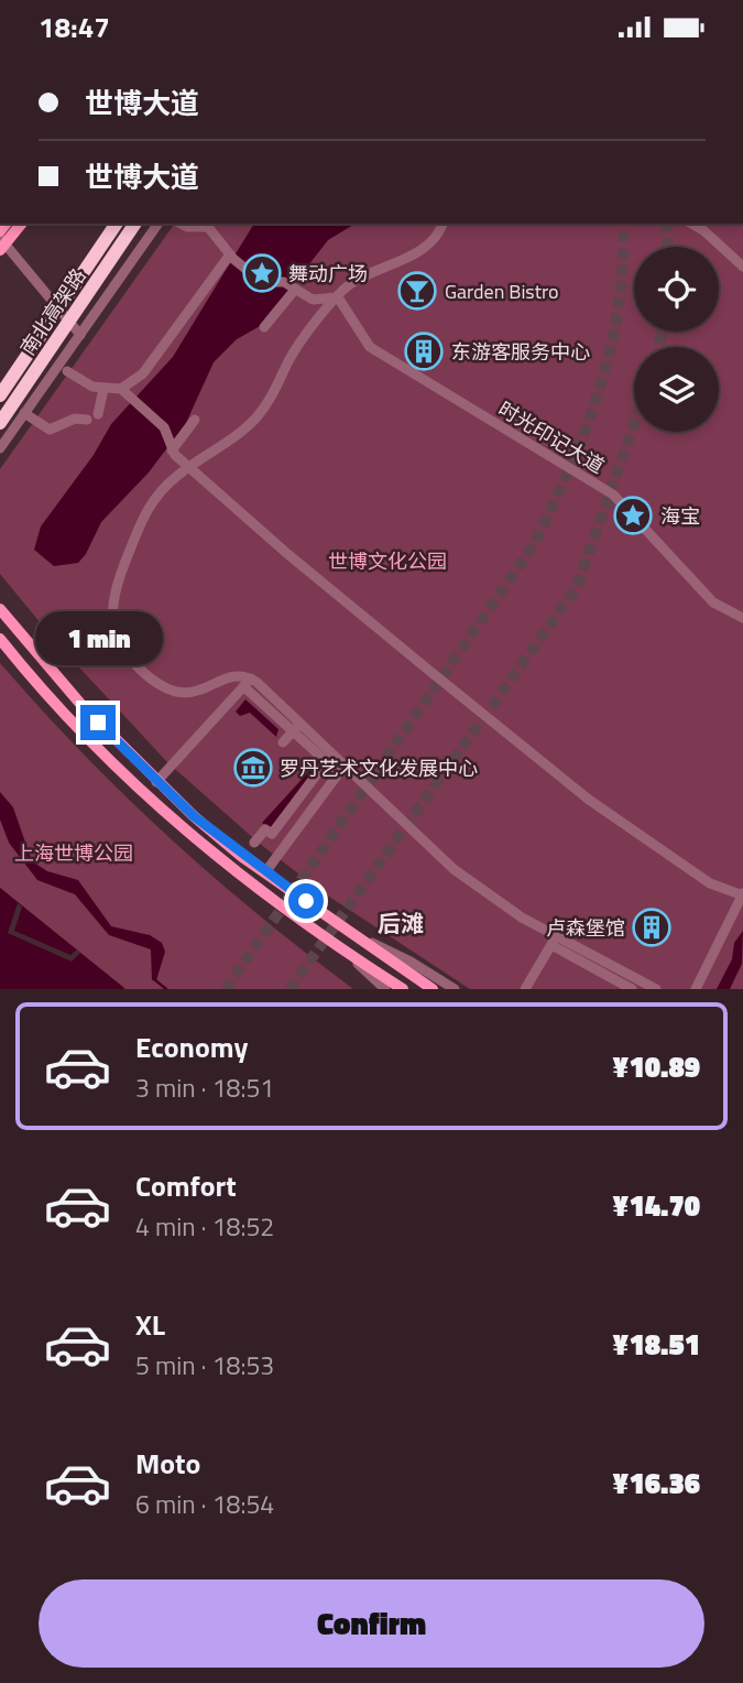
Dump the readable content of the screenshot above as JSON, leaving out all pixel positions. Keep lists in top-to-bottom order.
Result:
{
  "streets": {
    "highway": ["南北高架路"],
    "street": ["时光印记大道"]
  },
  "districts": ["后滩"],
  "parks": ["世博文化公园", "上海世博公园"],
  "places": {
    "place": ["舞动广场", "海宝"],
    "bar": ["Garden Bistro"],
    "building": ["东游客服务中心", "卢森堡馆"],
    "museum": ["罗丹艺术文化发展中心"]
  },
  "page": {
    "status": "18:47",
    "banner": ["世博大道", "世博大道"],
    "bubble": "1 min",
    "list": [
      {
        "name": "Economy",
        "note": "3 min · 18:51",
        "value": "¥10.89"
      },
      {
        "name": "Comfort",
        "note": "4 min · 18:52",
        "value": "¥14.70"
      },
      {
        "name": "XL",
        "note": "5 min · 18:53",
        "value": "¥18.51"
      },
      {
        "name": "Moto",
        "note": "6 min · 18:54",
        "value": "¥16.36"
      }
    ],
    "buttons": "Confirm"
  }
}
